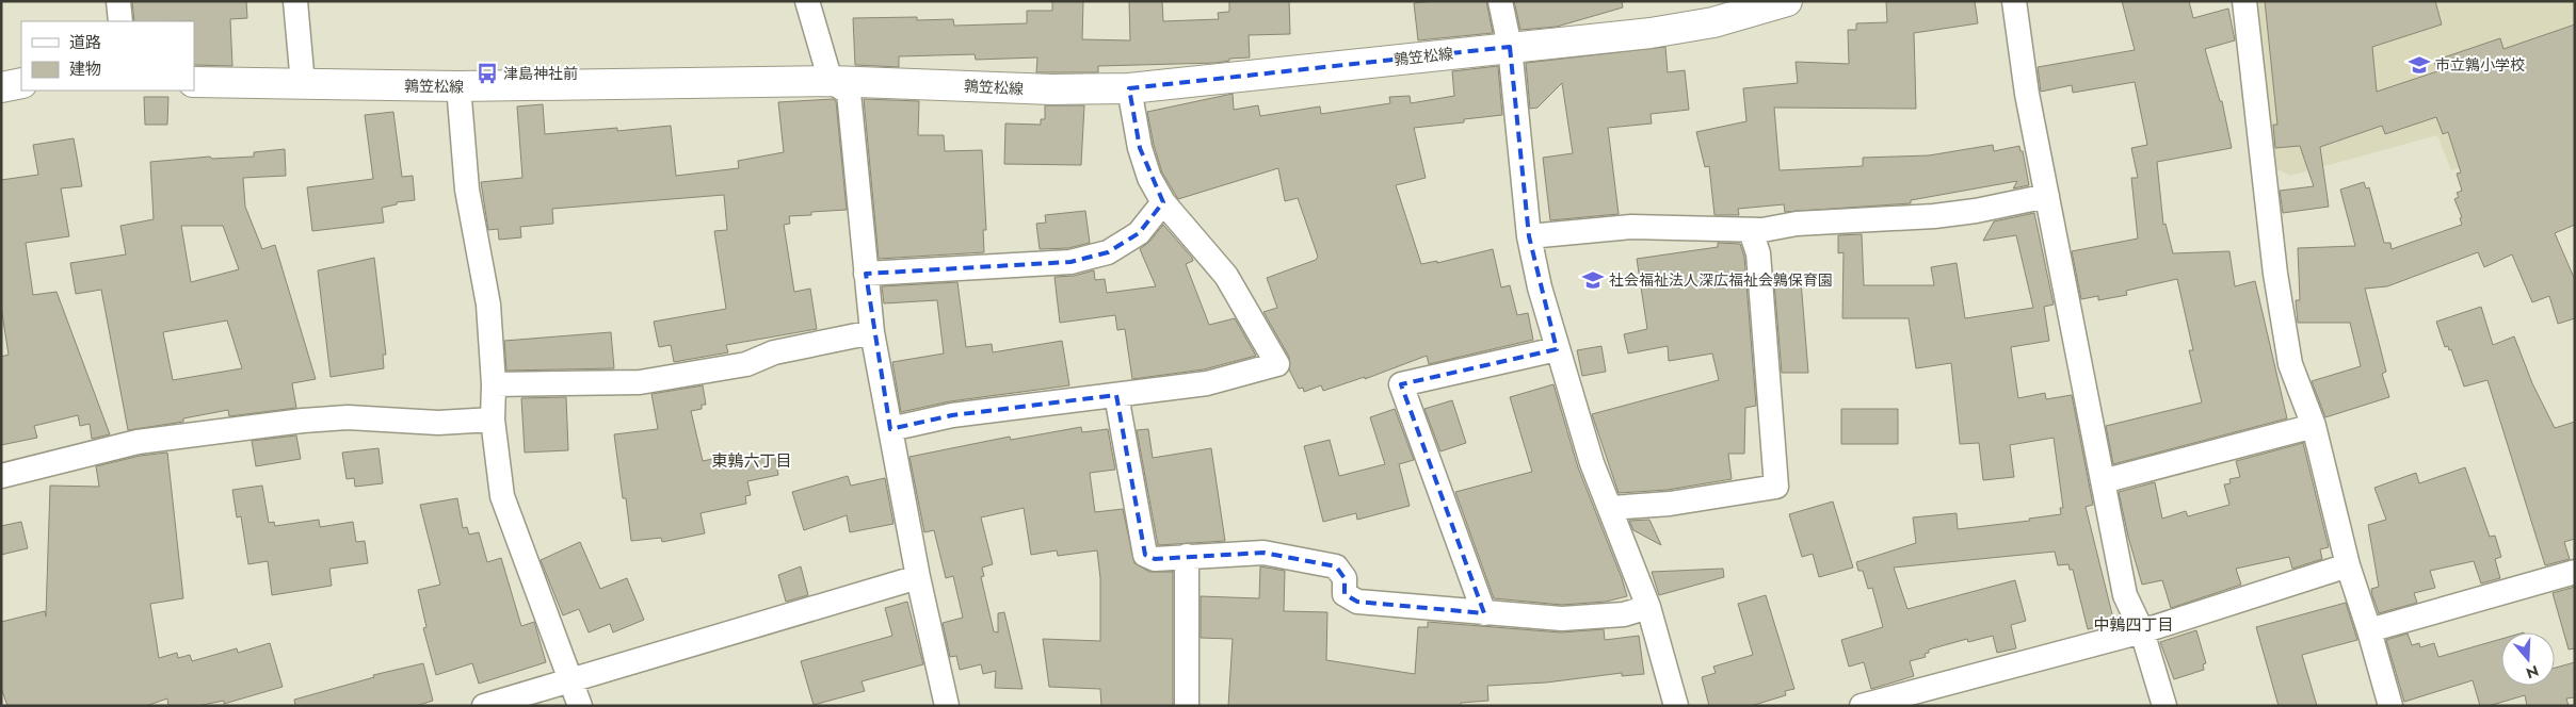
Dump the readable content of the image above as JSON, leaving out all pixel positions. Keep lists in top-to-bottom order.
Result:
{
  "streets": {
    "main road": ["鶉笠松線"]
  },
  "districts": ["東鶉六丁目", "中鶉四丁目"],
  "places": {
    "school or university": ["市立鶉小学校", "社会福祉法人深広福祉会鶉保育園"],
    "bus stop": ["津島神社前"]
  },
  "legend": ["道路", "建物"],
  "north": "bottom"
}
